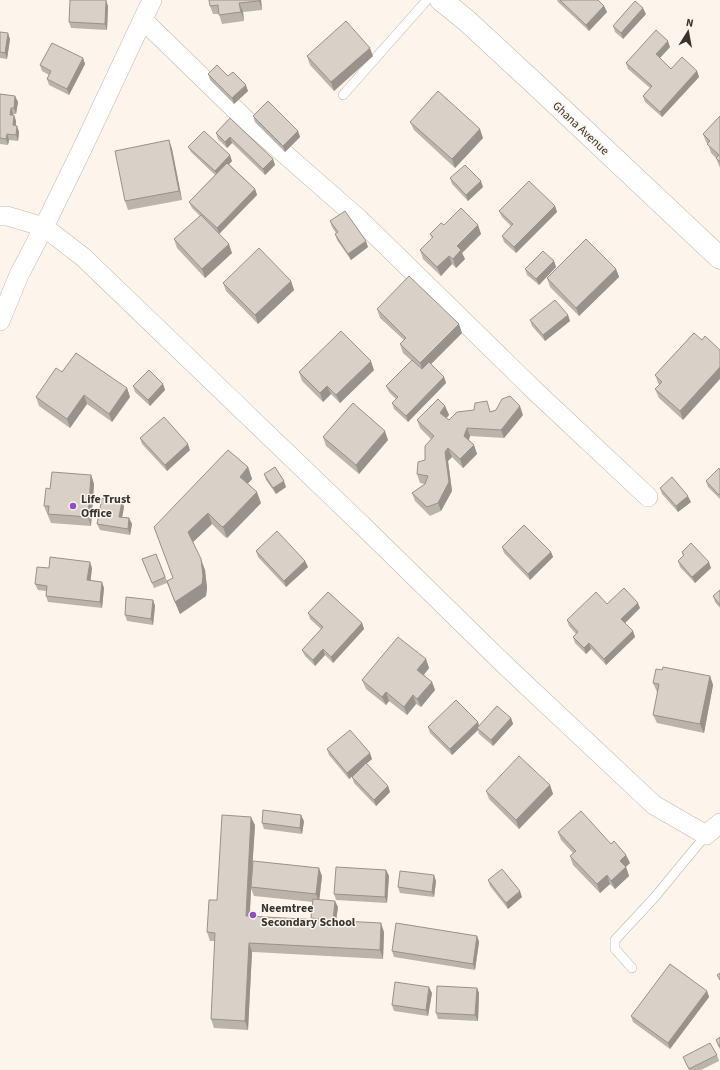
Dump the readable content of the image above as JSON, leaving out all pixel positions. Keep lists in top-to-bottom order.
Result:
{
  "streets": {
    "main road": ["Ghana Avenue"]
  },
  "places": ["Life Trust Office", "Neemtree Secondary School"],
  "north": "top"
}
